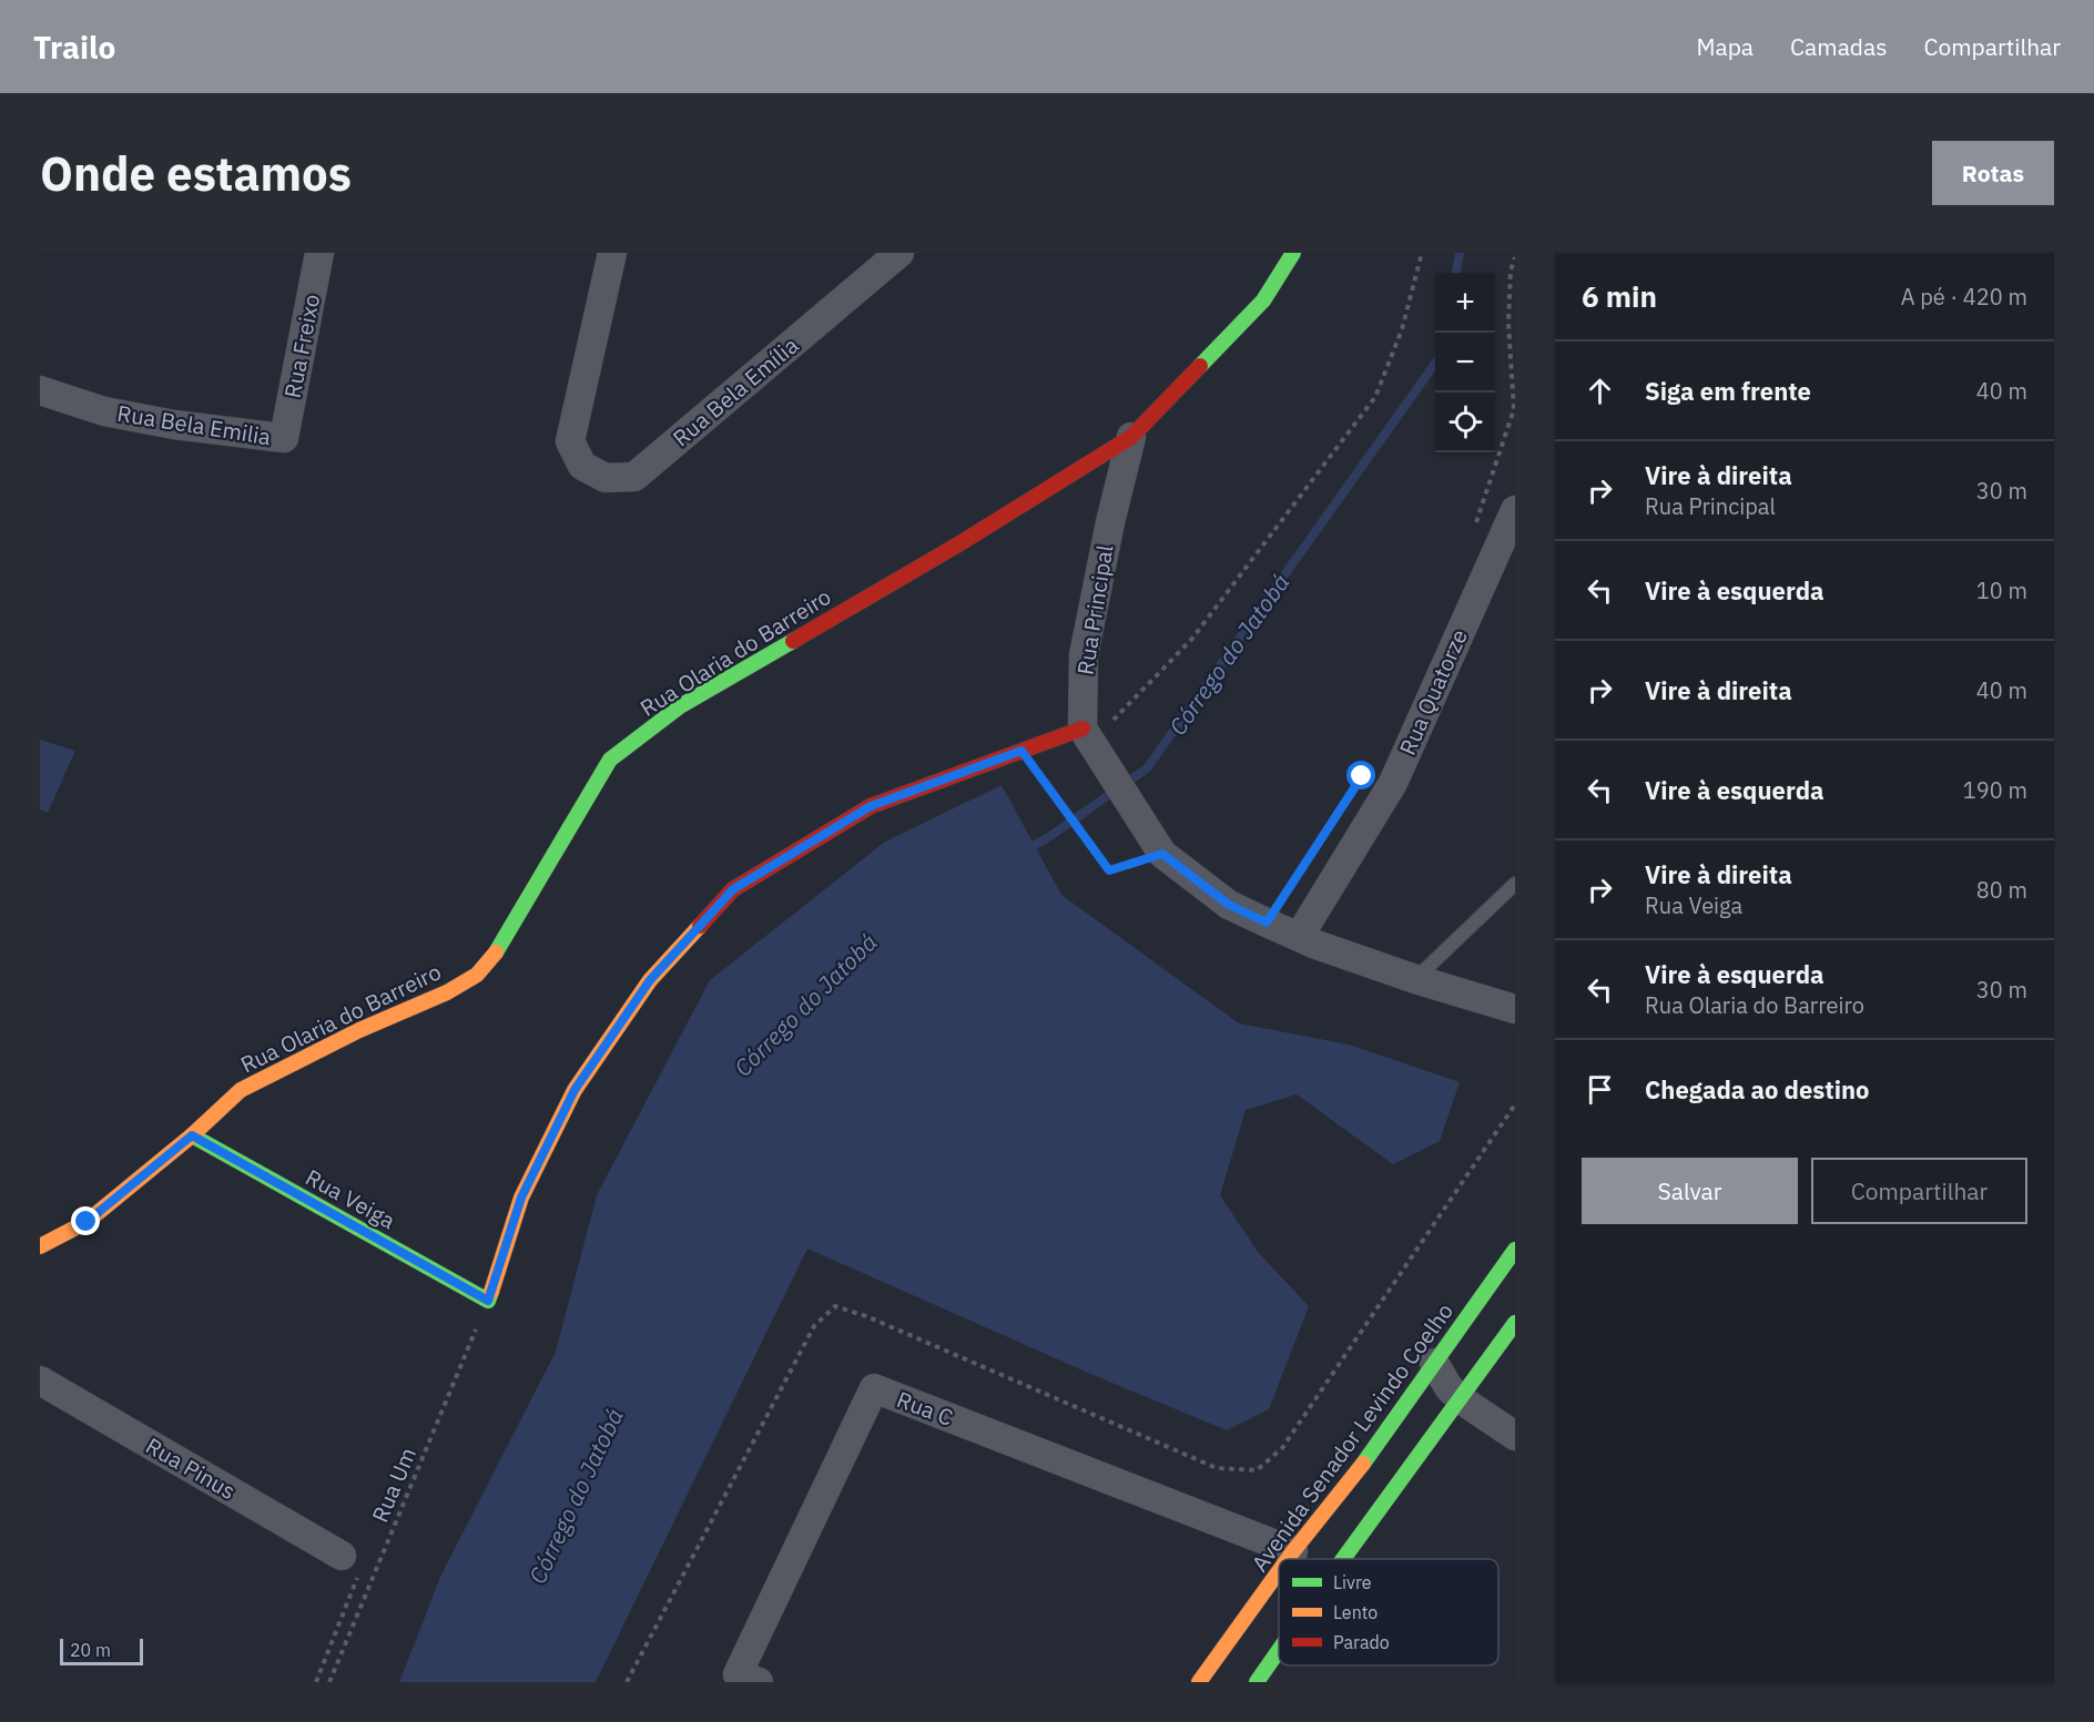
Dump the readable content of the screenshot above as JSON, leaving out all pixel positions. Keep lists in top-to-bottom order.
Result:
{
  "streets": {
    "street": [
      "Rua Freixo",
      "Rua Bela Emília",
      "Rua Bela Emilia",
      "Rua Principal",
      "Rua Olaria do Barreiro",
      "Rua Quatorze",
      "Rua Veiga",
      "Rua C",
      "Avenida Senador Levindo Coelho",
      "Rua Pinus"
    ],
    "path": ["Rua Um"]
  },
  "crossings": [
    ["Rua Freixo", "Rua Bela Emilia"],
    ["Rua Principal", "Rua Olaria do Barreiro"],
    ["Rua Olaria do Barreiro", "Rua Veiga"],
    ["Rua Veiga", "Rua Um"],
    ["Rua C", "Avenida Senador Levindo Coelho"]
  ],
  "water": ["Córrego do Jatobá"],
  "legend": ["Livre", "Lento", "Parado"],
  "scale_bar": "20 m",
  "page": {
    "header": "Trailo",
    "nav": ["Mapa", "Camadas", "Compartilhar"],
    "buttons": [
      "Rotas",
      ["Salvar", "Compartilhar"]
    ],
    "title": "Onde estamos",
    "heading": ["6 min", "A pé · 420 m"],
    "map_buttons": ["+", "−"],
    "list": [
      ["Siga em frente", "40 m"],
      ["Vire à direita", "Rua Principal", "30 m"],
      ["Vire à esquerda", "10 m"],
      ["Vire à direita", "40 m"],
      ["Vire à esquerda", "190 m"],
      ["Vire à direita", "Rua Veiga", "80 m"],
      ["Vire à esquerda", "Rua Olaria do Barreiro", "30 m"],
      "Chegada ao destino"
    ],
    "scale": "20 m"
  }
}
